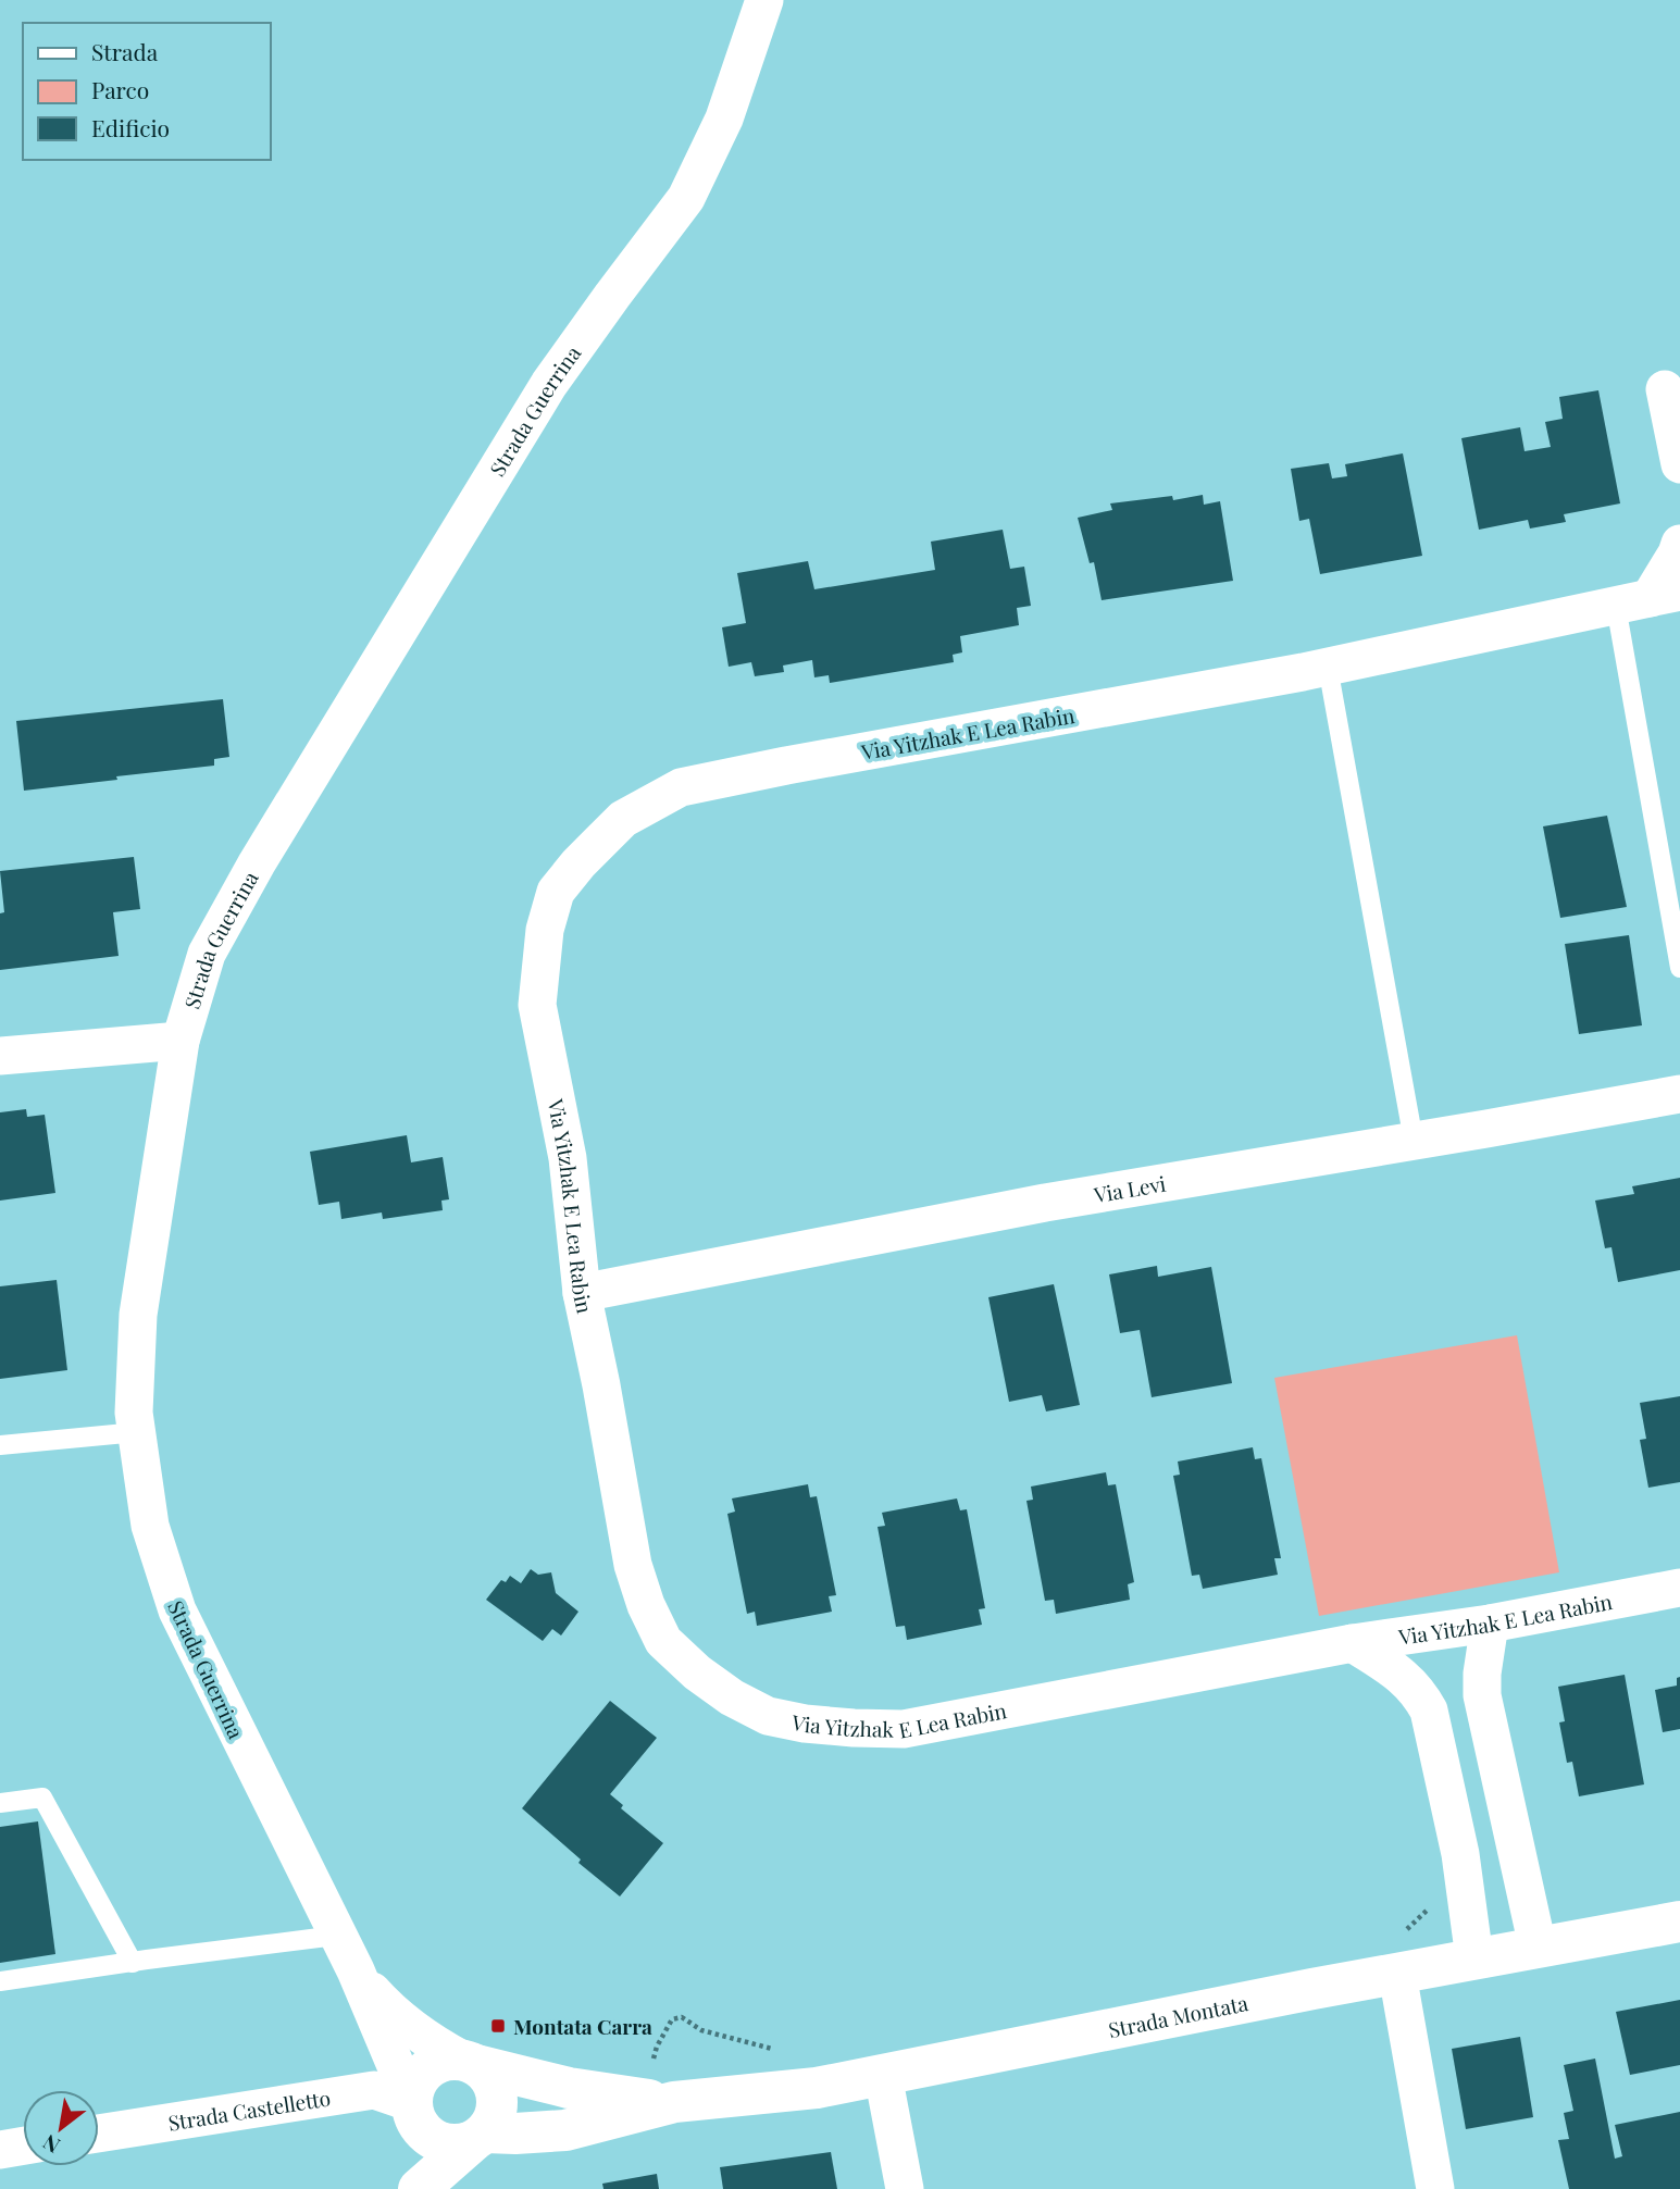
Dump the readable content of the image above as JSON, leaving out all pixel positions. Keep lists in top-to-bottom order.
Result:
{
  "streets": {
    "street": [
      "Strada Guerrina",
      "Via Yitzhak E Lea Rabin",
      "Via Levi",
      "Strada Montata",
      "Strada Castelletto"
    ]
  },
  "crossings": [
    ["Strada Guerrina", "Strada Montata"],
    ["Strada Guerrina", "Strada Castelletto"],
    ["Via Yitzhak E Lea Rabin", "Via Levi"],
    ["Strada Montata", "Strada Castelletto"]
  ],
  "places": {
    "transit": ["Montata Carra"]
  },
  "legend": ["Strada", "Parco", "Edificio"],
  "north": "bottom left"
}
